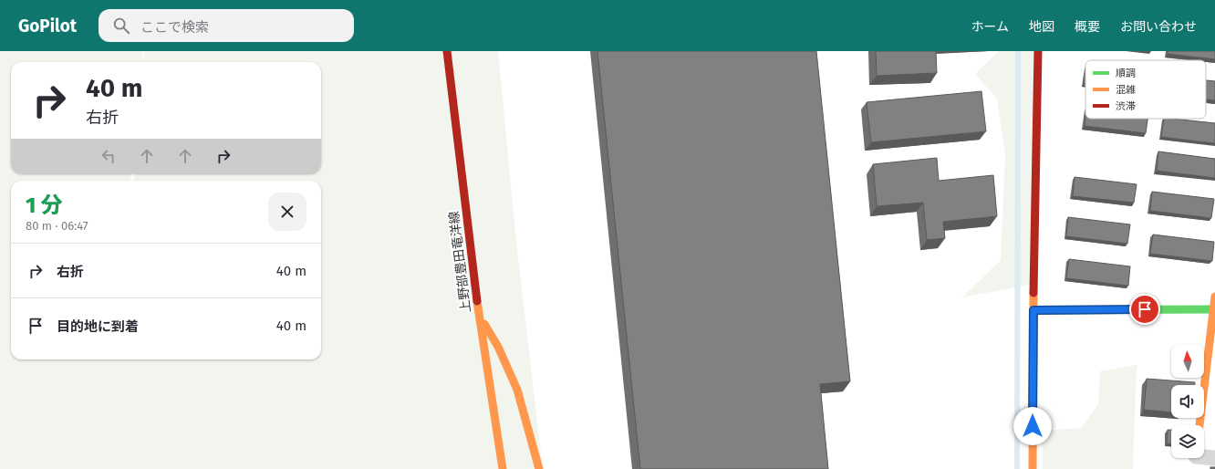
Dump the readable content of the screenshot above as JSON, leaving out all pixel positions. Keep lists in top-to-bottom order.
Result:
{
  "streets": {
    "street": ["上野部豊田竜洋線"]
  },
  "legend": ["順調", "混雑", "渋滞"],
  "north": "top",
  "page": {
    "header": "GoPilot",
    "search": "ここで検索",
    "nav": [
      "ホーム",
      "地図",
      "概要",
      "お問い合わせ"
    ],
    "turn": ["40 m", "右折"],
    "heading": ["1 分", "80 m · 06:47"],
    "list": [
      {
        "name": "右折",
        "value": "40 m"
      },
      {
        "name": "目的地に到着",
        "value": "40 m"
      }
    ]
  }
}
